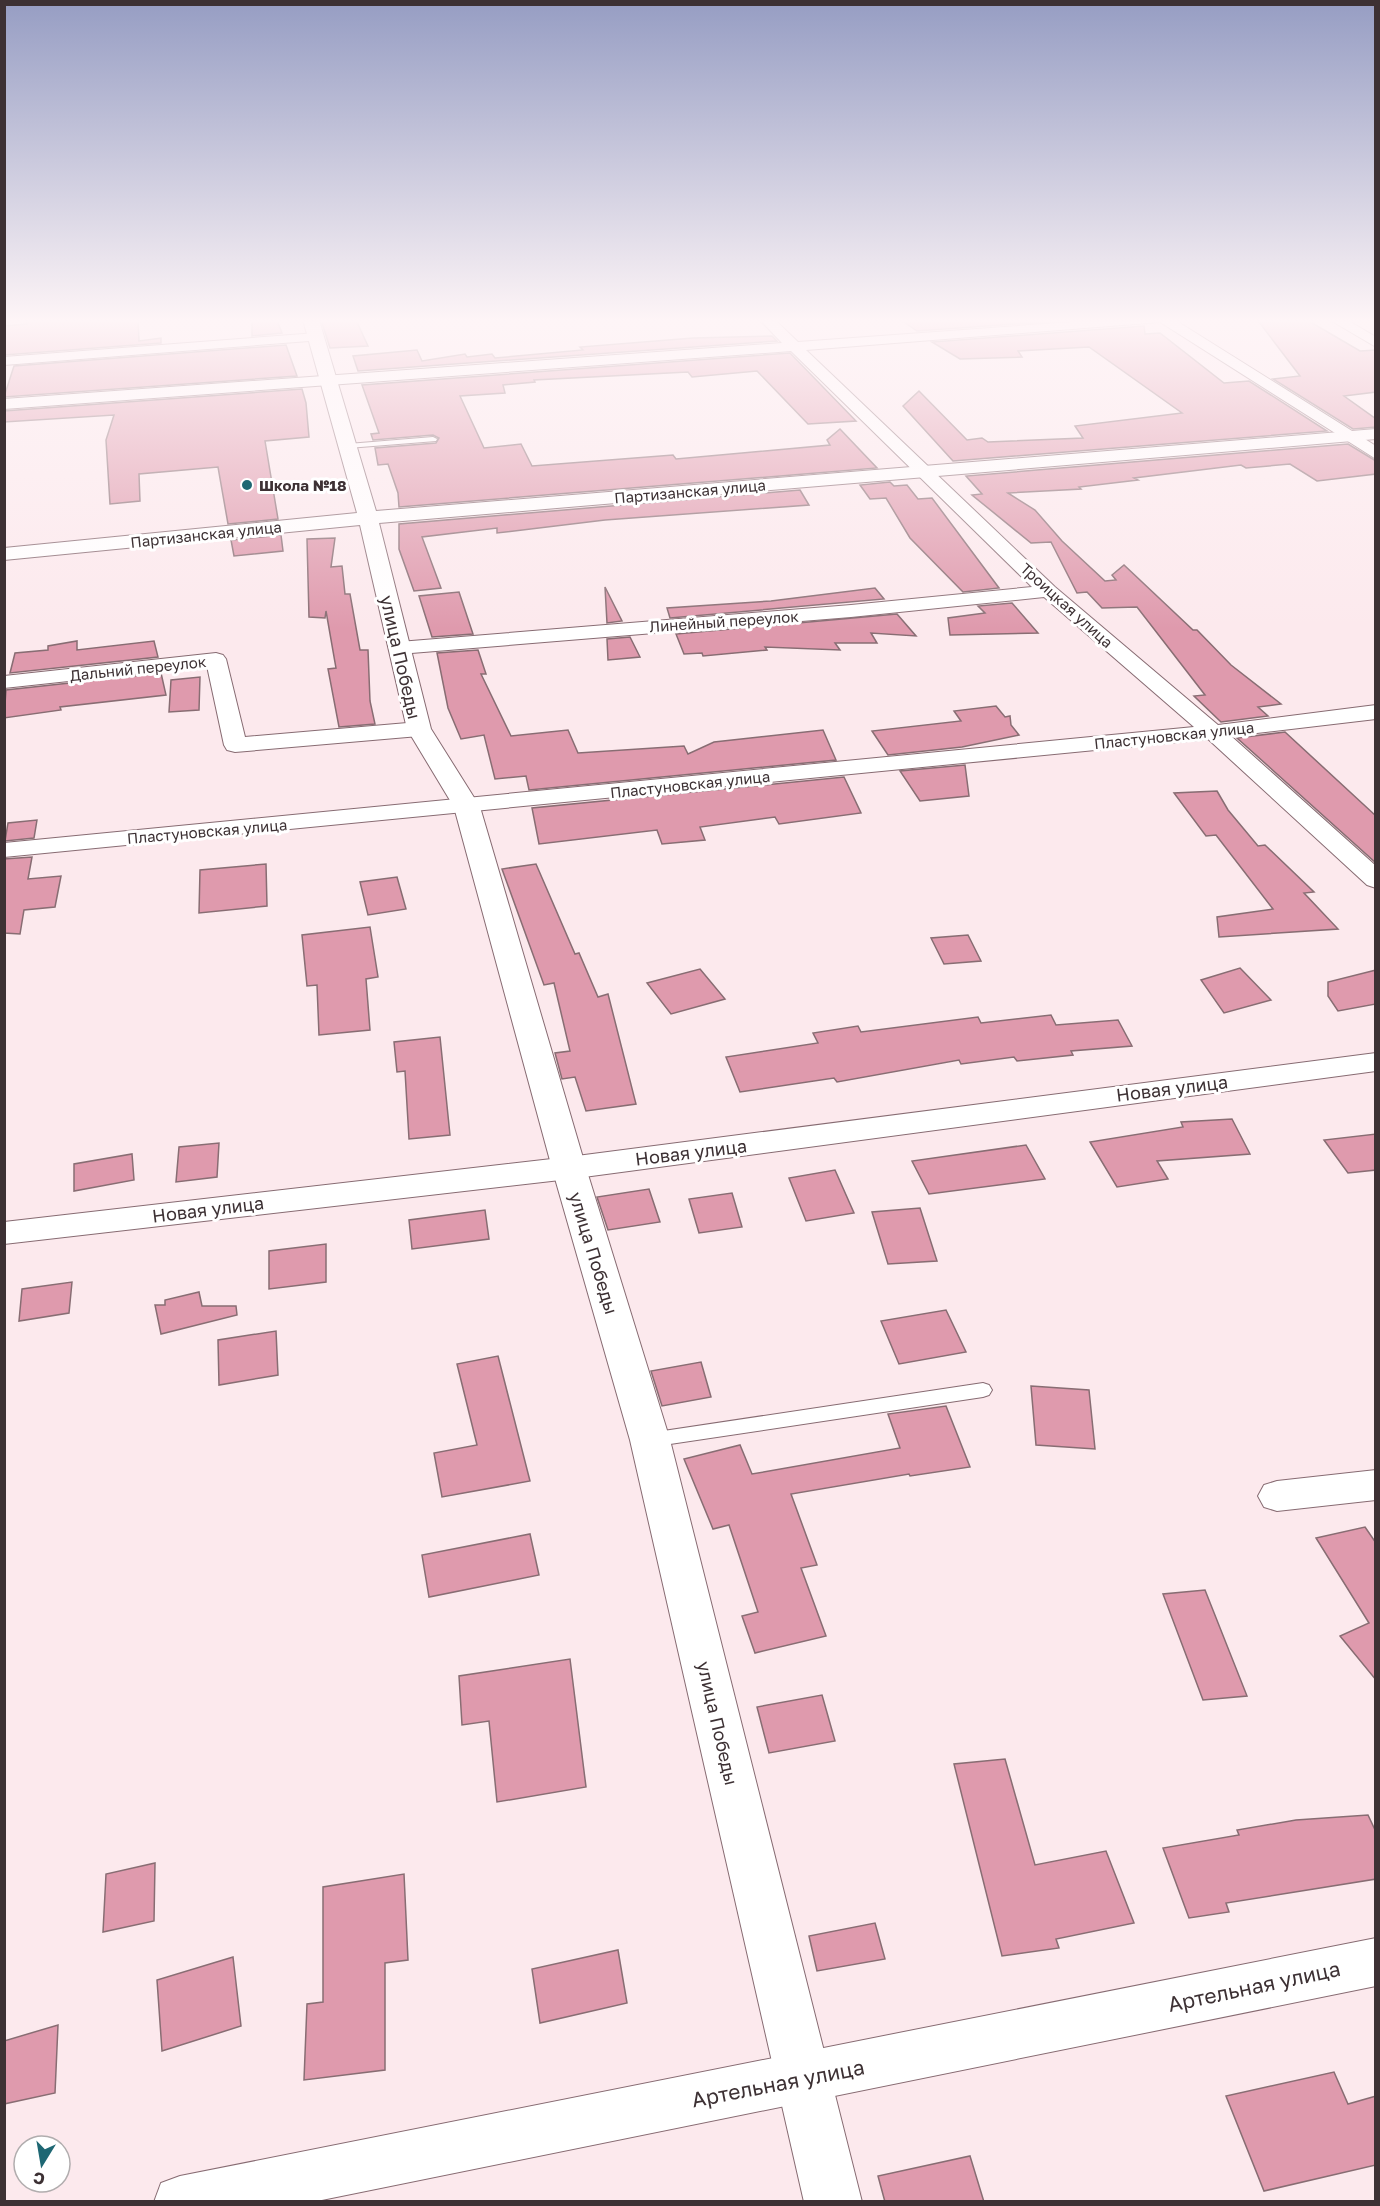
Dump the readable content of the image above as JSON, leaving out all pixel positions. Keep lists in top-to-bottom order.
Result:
{
  "streets": {
    "street": [
      "Партизанская улица",
      "Троицкая улица",
      "Линейный переулок",
      "улица Победы",
      "Дальний переулок",
      "Пластуновская улица",
      "Новая улица",
      "Артельная улица"
    ]
  },
  "crossings": [
    ["Партизанская улица", "Троицкая улица"],
    ["Партизанская улица", "улица Победы"],
    ["Троицкая улица", "Линейный переулок"],
    ["Троицкая улица", "Пластуновская улица"],
    ["Линейный переулок", "улица Победы"],
    ["улица Победы", "Дальний переулок"],
    ["улица Победы", "Пластуновская улица"],
    ["улица Победы", "Новая улица"],
    ["улица Победы", "Артельная улица"]
  ],
  "places": ["Школа №18"],
  "north": "bottom"
}
